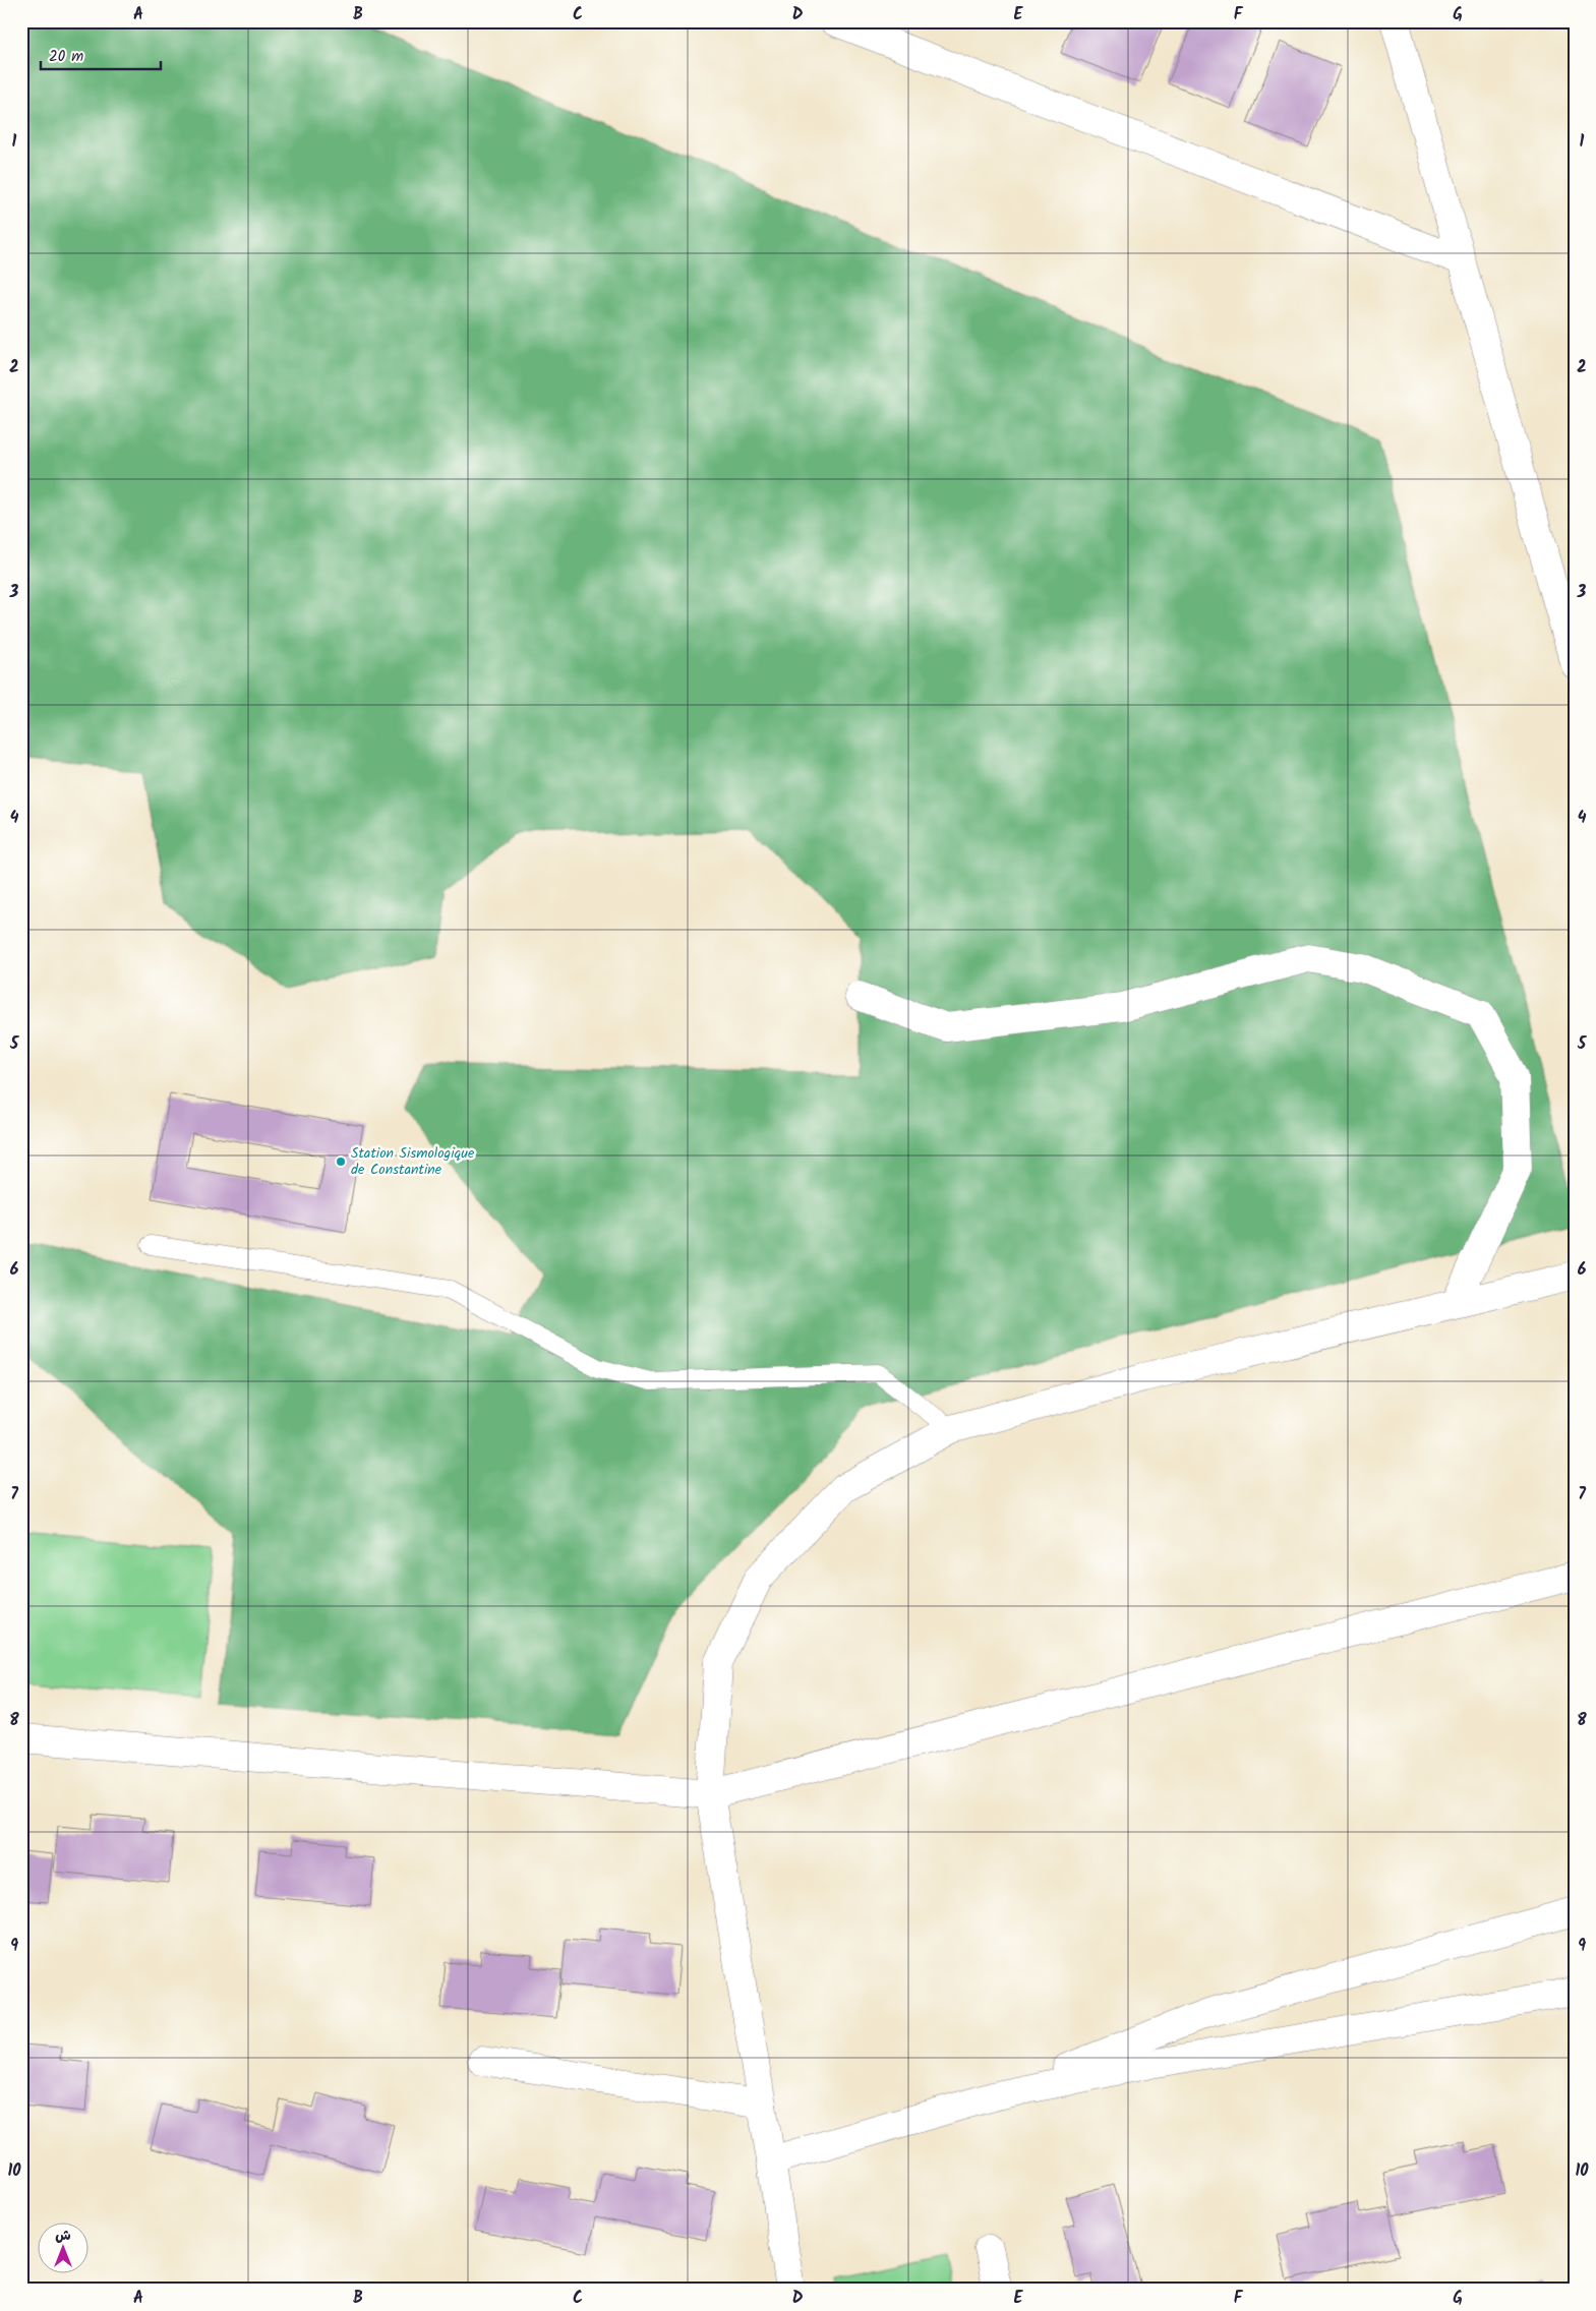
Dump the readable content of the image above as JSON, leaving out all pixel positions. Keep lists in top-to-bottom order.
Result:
{
  "places": ["Station Sismologique de Constantine"],
  "scale_bar": "20 m",
  "north": "top",
  "grid": {
    "columns": [
      "A",
      "B",
      "C",
      "D",
      "E",
      "F",
      "G"
    ],
    "rows": [
      "1",
      "2",
      "3",
      "4",
      "5",
      "6",
      "7",
      "8",
      "9",
      "10"
    ]
  }
}
